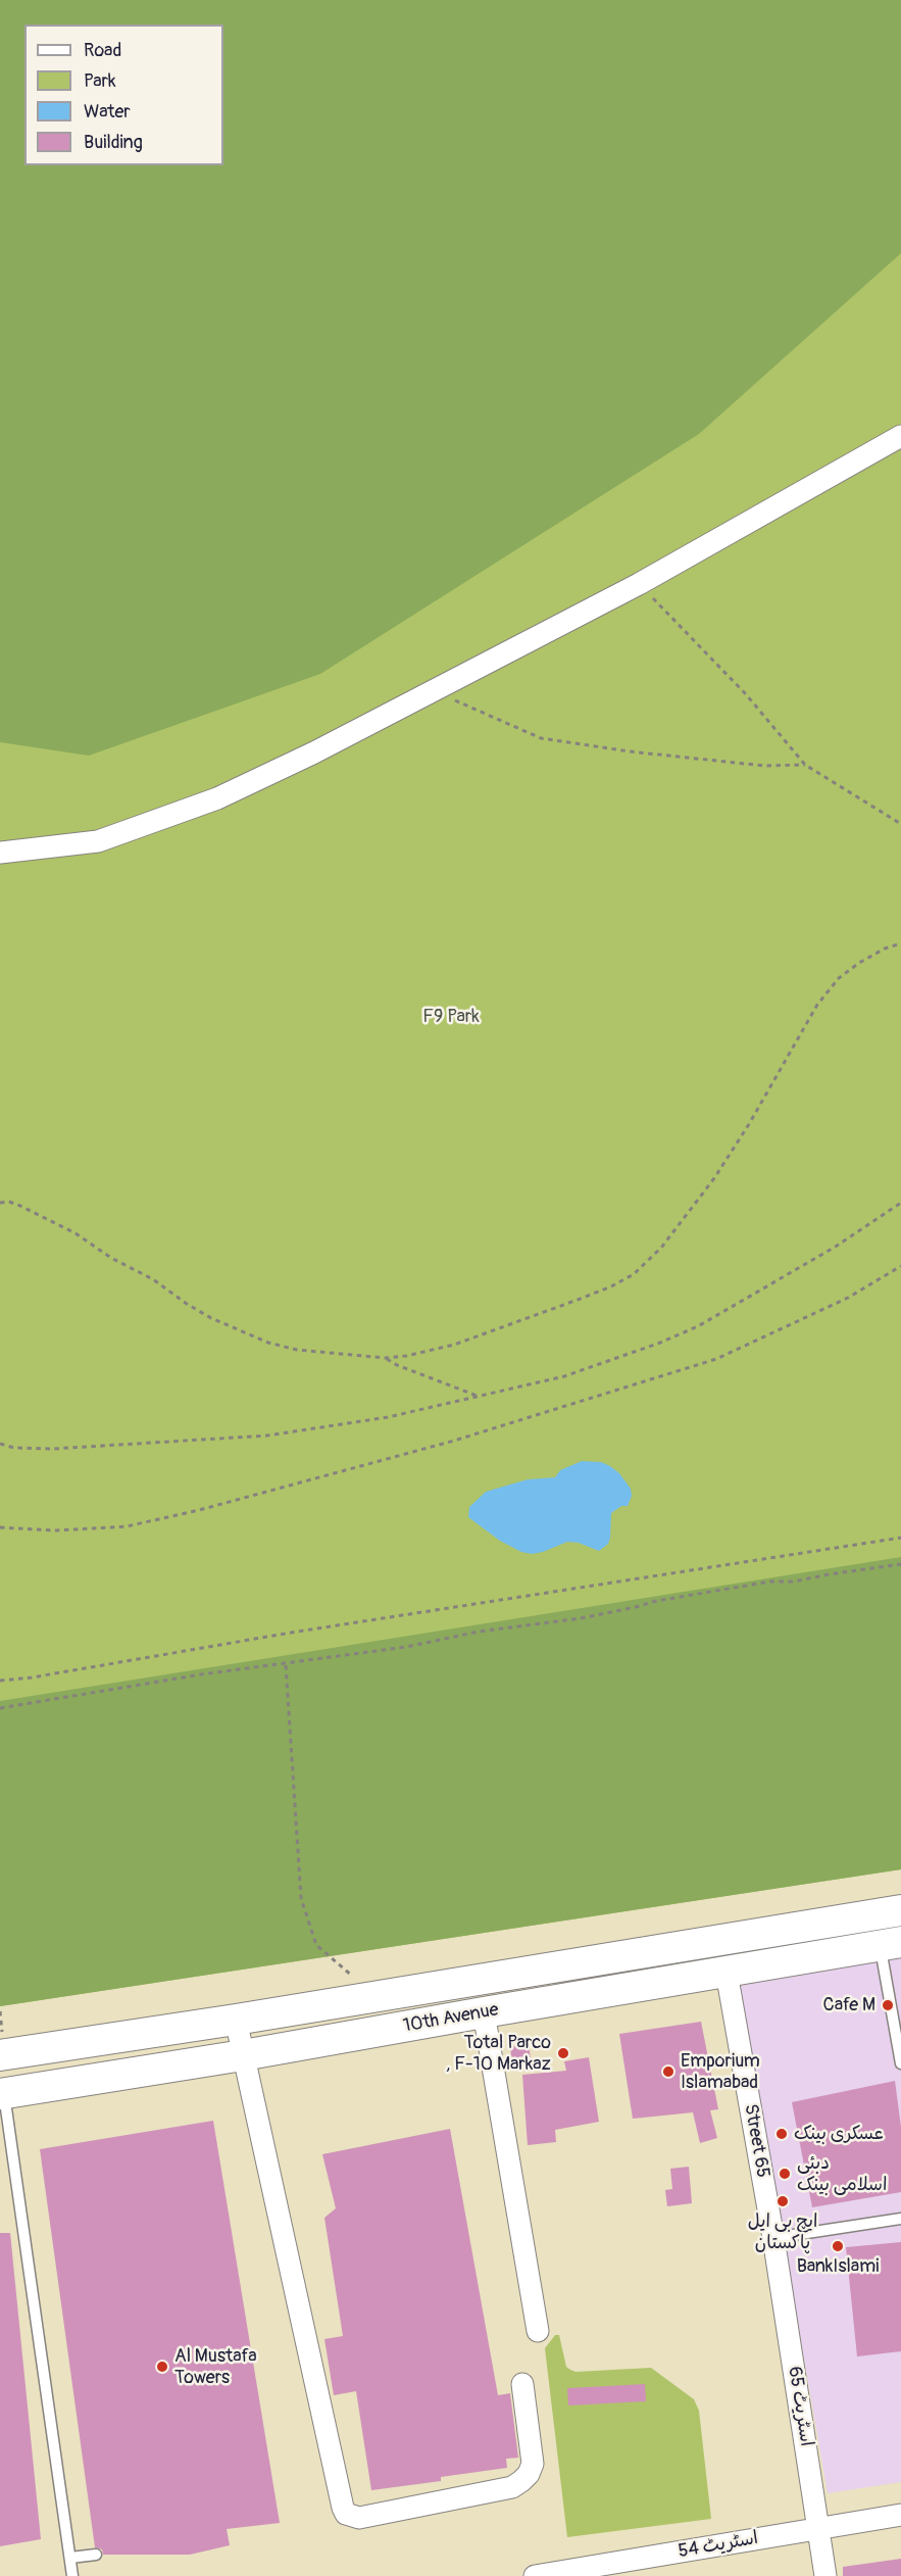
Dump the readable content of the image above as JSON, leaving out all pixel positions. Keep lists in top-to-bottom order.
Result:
{
  "streets": {
    "main road": ["10th Avenue"],
    "street": ["Street 65", "اسٹریٹ 65", "اسٹریٹ 54"]
  },
  "crossings": [
    ["10th Avenue", "Street 65"],
    ["Street 65", "اسٹریٹ 65"],
    ["اسٹریٹ 65", "اسٹریٹ 54"]
  ],
  "parks": ["F9 Park"],
  "places": [
    "Cafe M",
    "Total Parco , F-10 Markaz",
    "Emporium Islamabad",
    "عسکری بینک",
    "دبئی اسلامی بینک",
    "ایچ بی ایل پاکستان",
    "BankIslami",
    "Al Mustafa Towers"
  ],
  "legend": [
    "Road",
    "Park",
    "Water",
    "Building"
  ]
}
